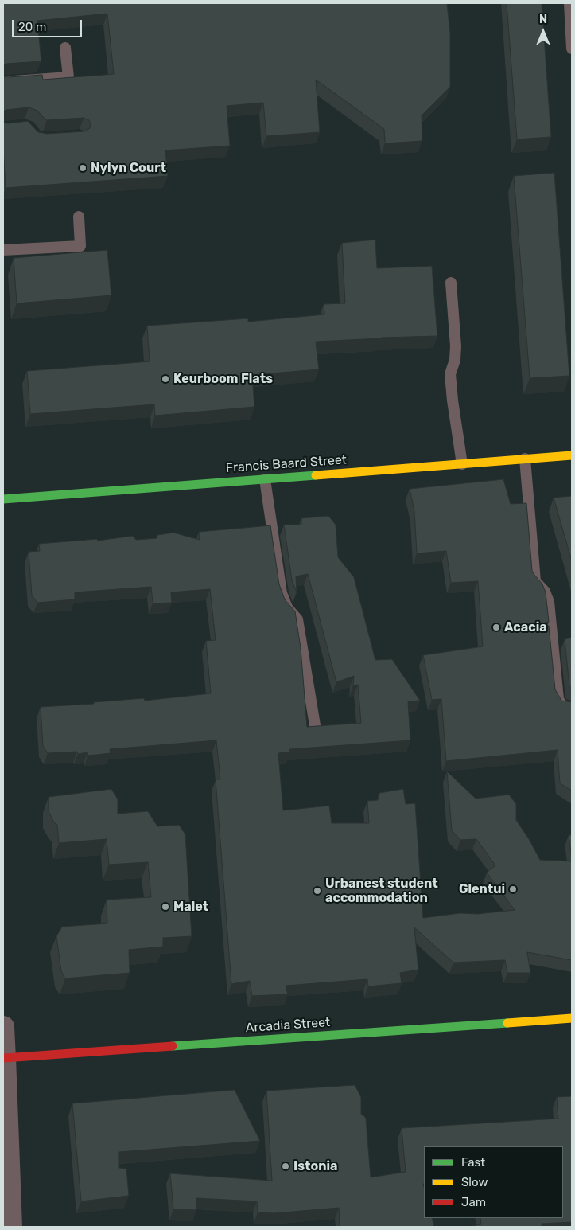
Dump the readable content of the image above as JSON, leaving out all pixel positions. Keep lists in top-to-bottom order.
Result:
{
  "streets": {
    "main road": ["Francis Baard Street", "Arcadia Street"]
  },
  "places": [
    "Nylyn Court",
    "Keurboom Flats",
    "Acacia",
    "Glentui",
    "Urbanest student accommodation",
    "Malet",
    "Istonia"
  ],
  "legend": ["Fast", "Slow", "Jam"],
  "scale_bar": "20 m",
  "north": "top"
}
